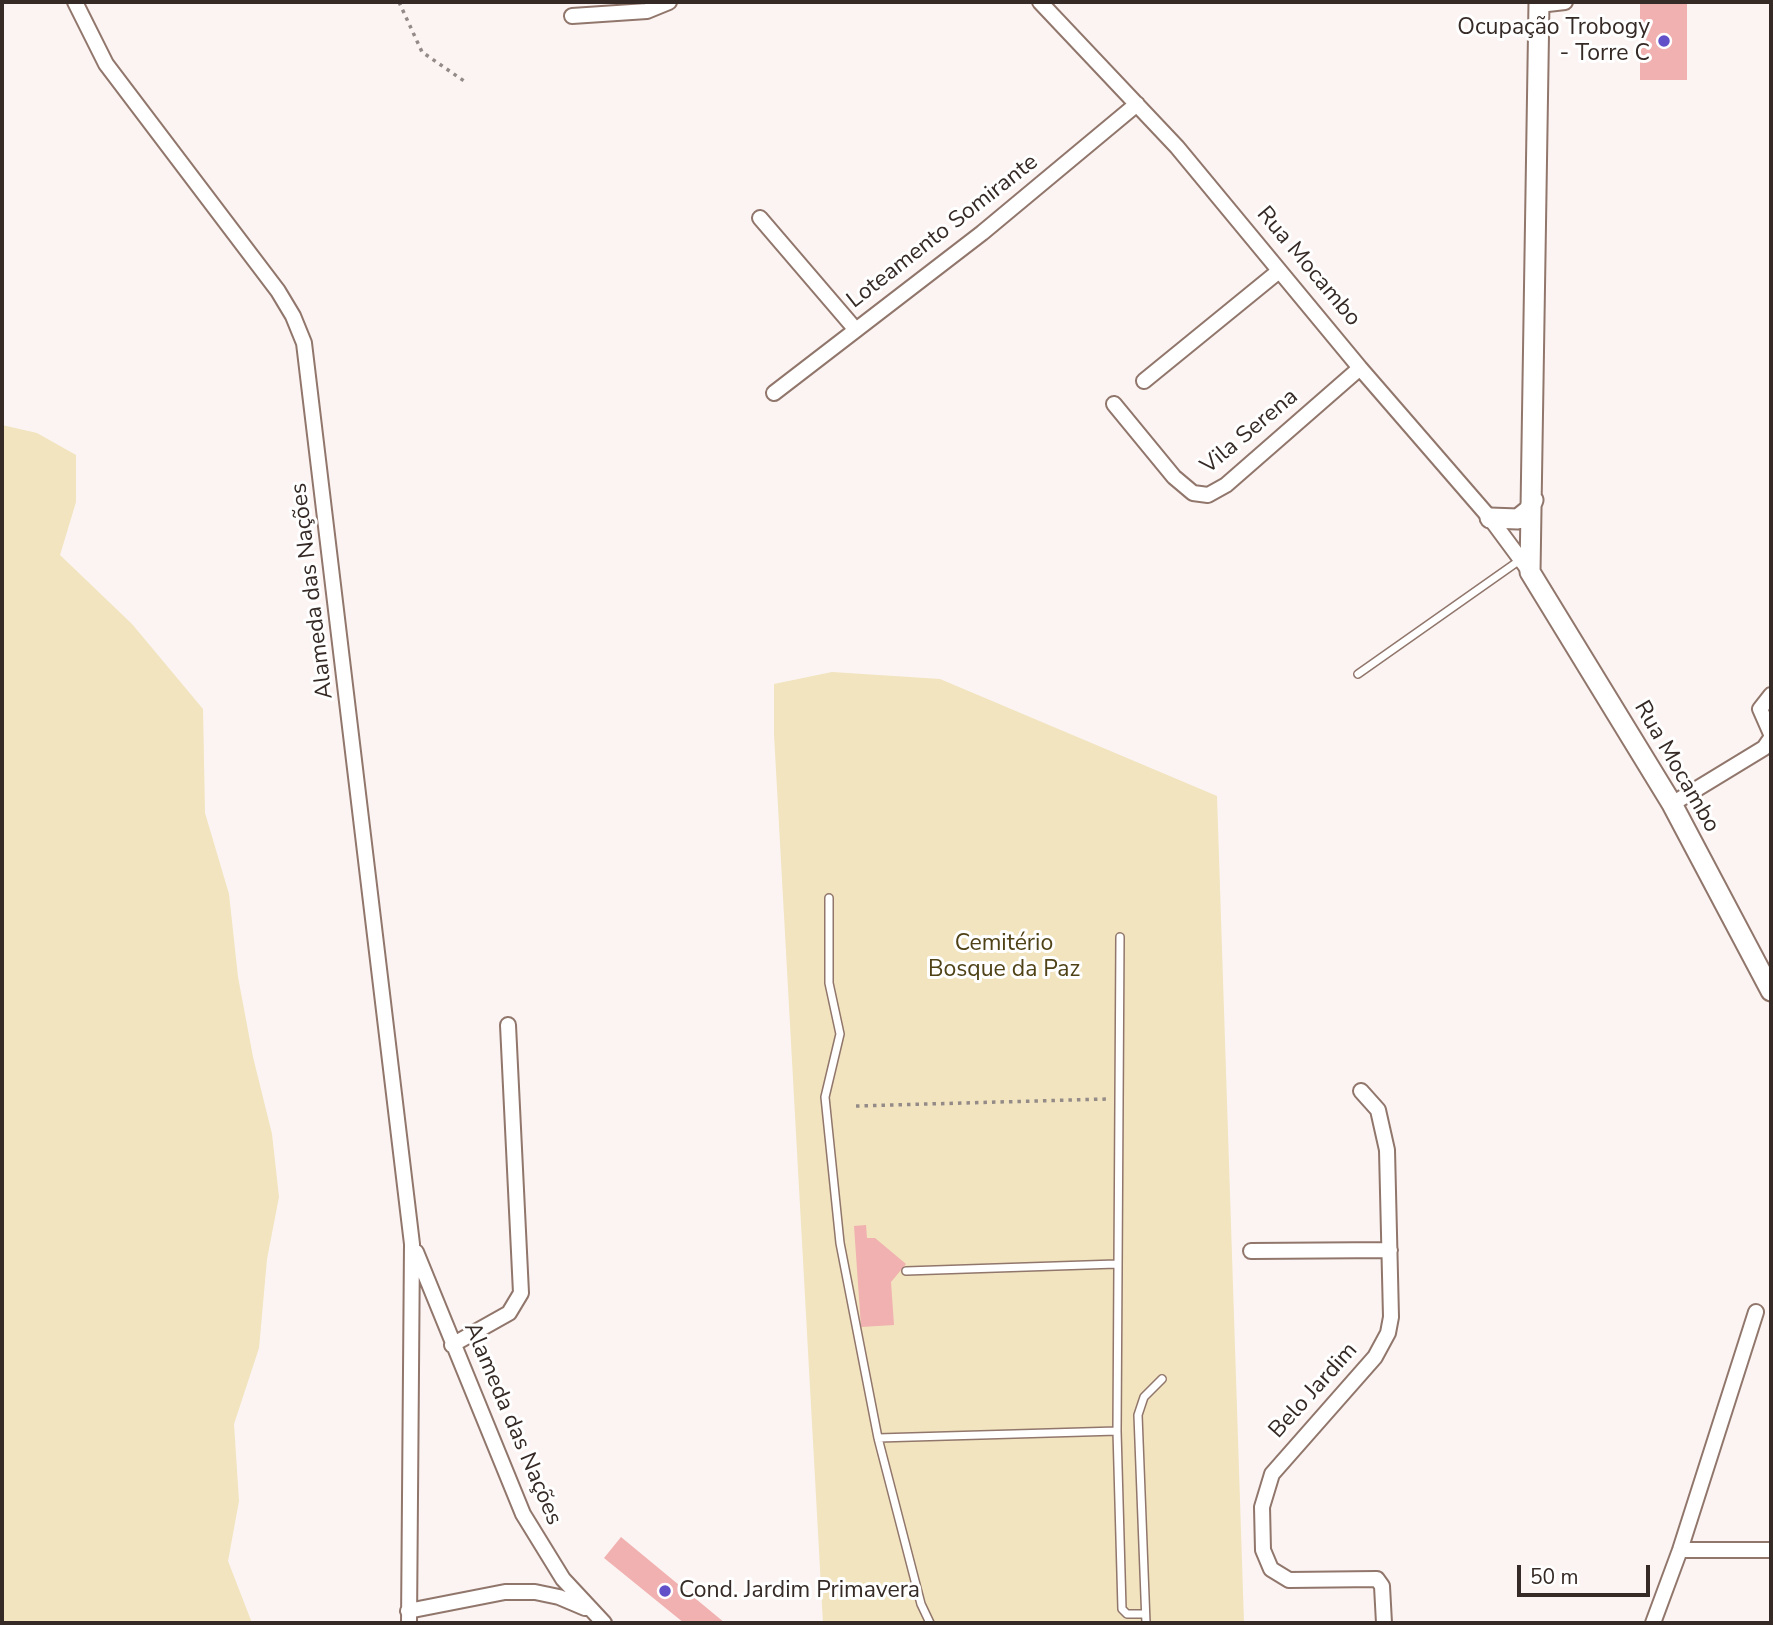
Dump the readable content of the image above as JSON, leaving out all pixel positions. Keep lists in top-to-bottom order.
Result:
{
  "streets": {
    "main road": ["Rua Mocambo"],
    "street": [
      "Loteamento Somirante",
      "Vila Serena",
      "Alameda das Nações",
      "Belo Jardim"
    ]
  },
  "crossings": [
    ["Loteamento Somirante", "Rua Mocambo"],
    ["Rua Mocambo", "Vila Serena"]
  ],
  "parks": ["Cemitério Bosque da Paz"],
  "places": ["Ocupação Trobogy - Torre C", "Cond. Jardim Primavera"],
  "scale_bar": "50 m"
}
